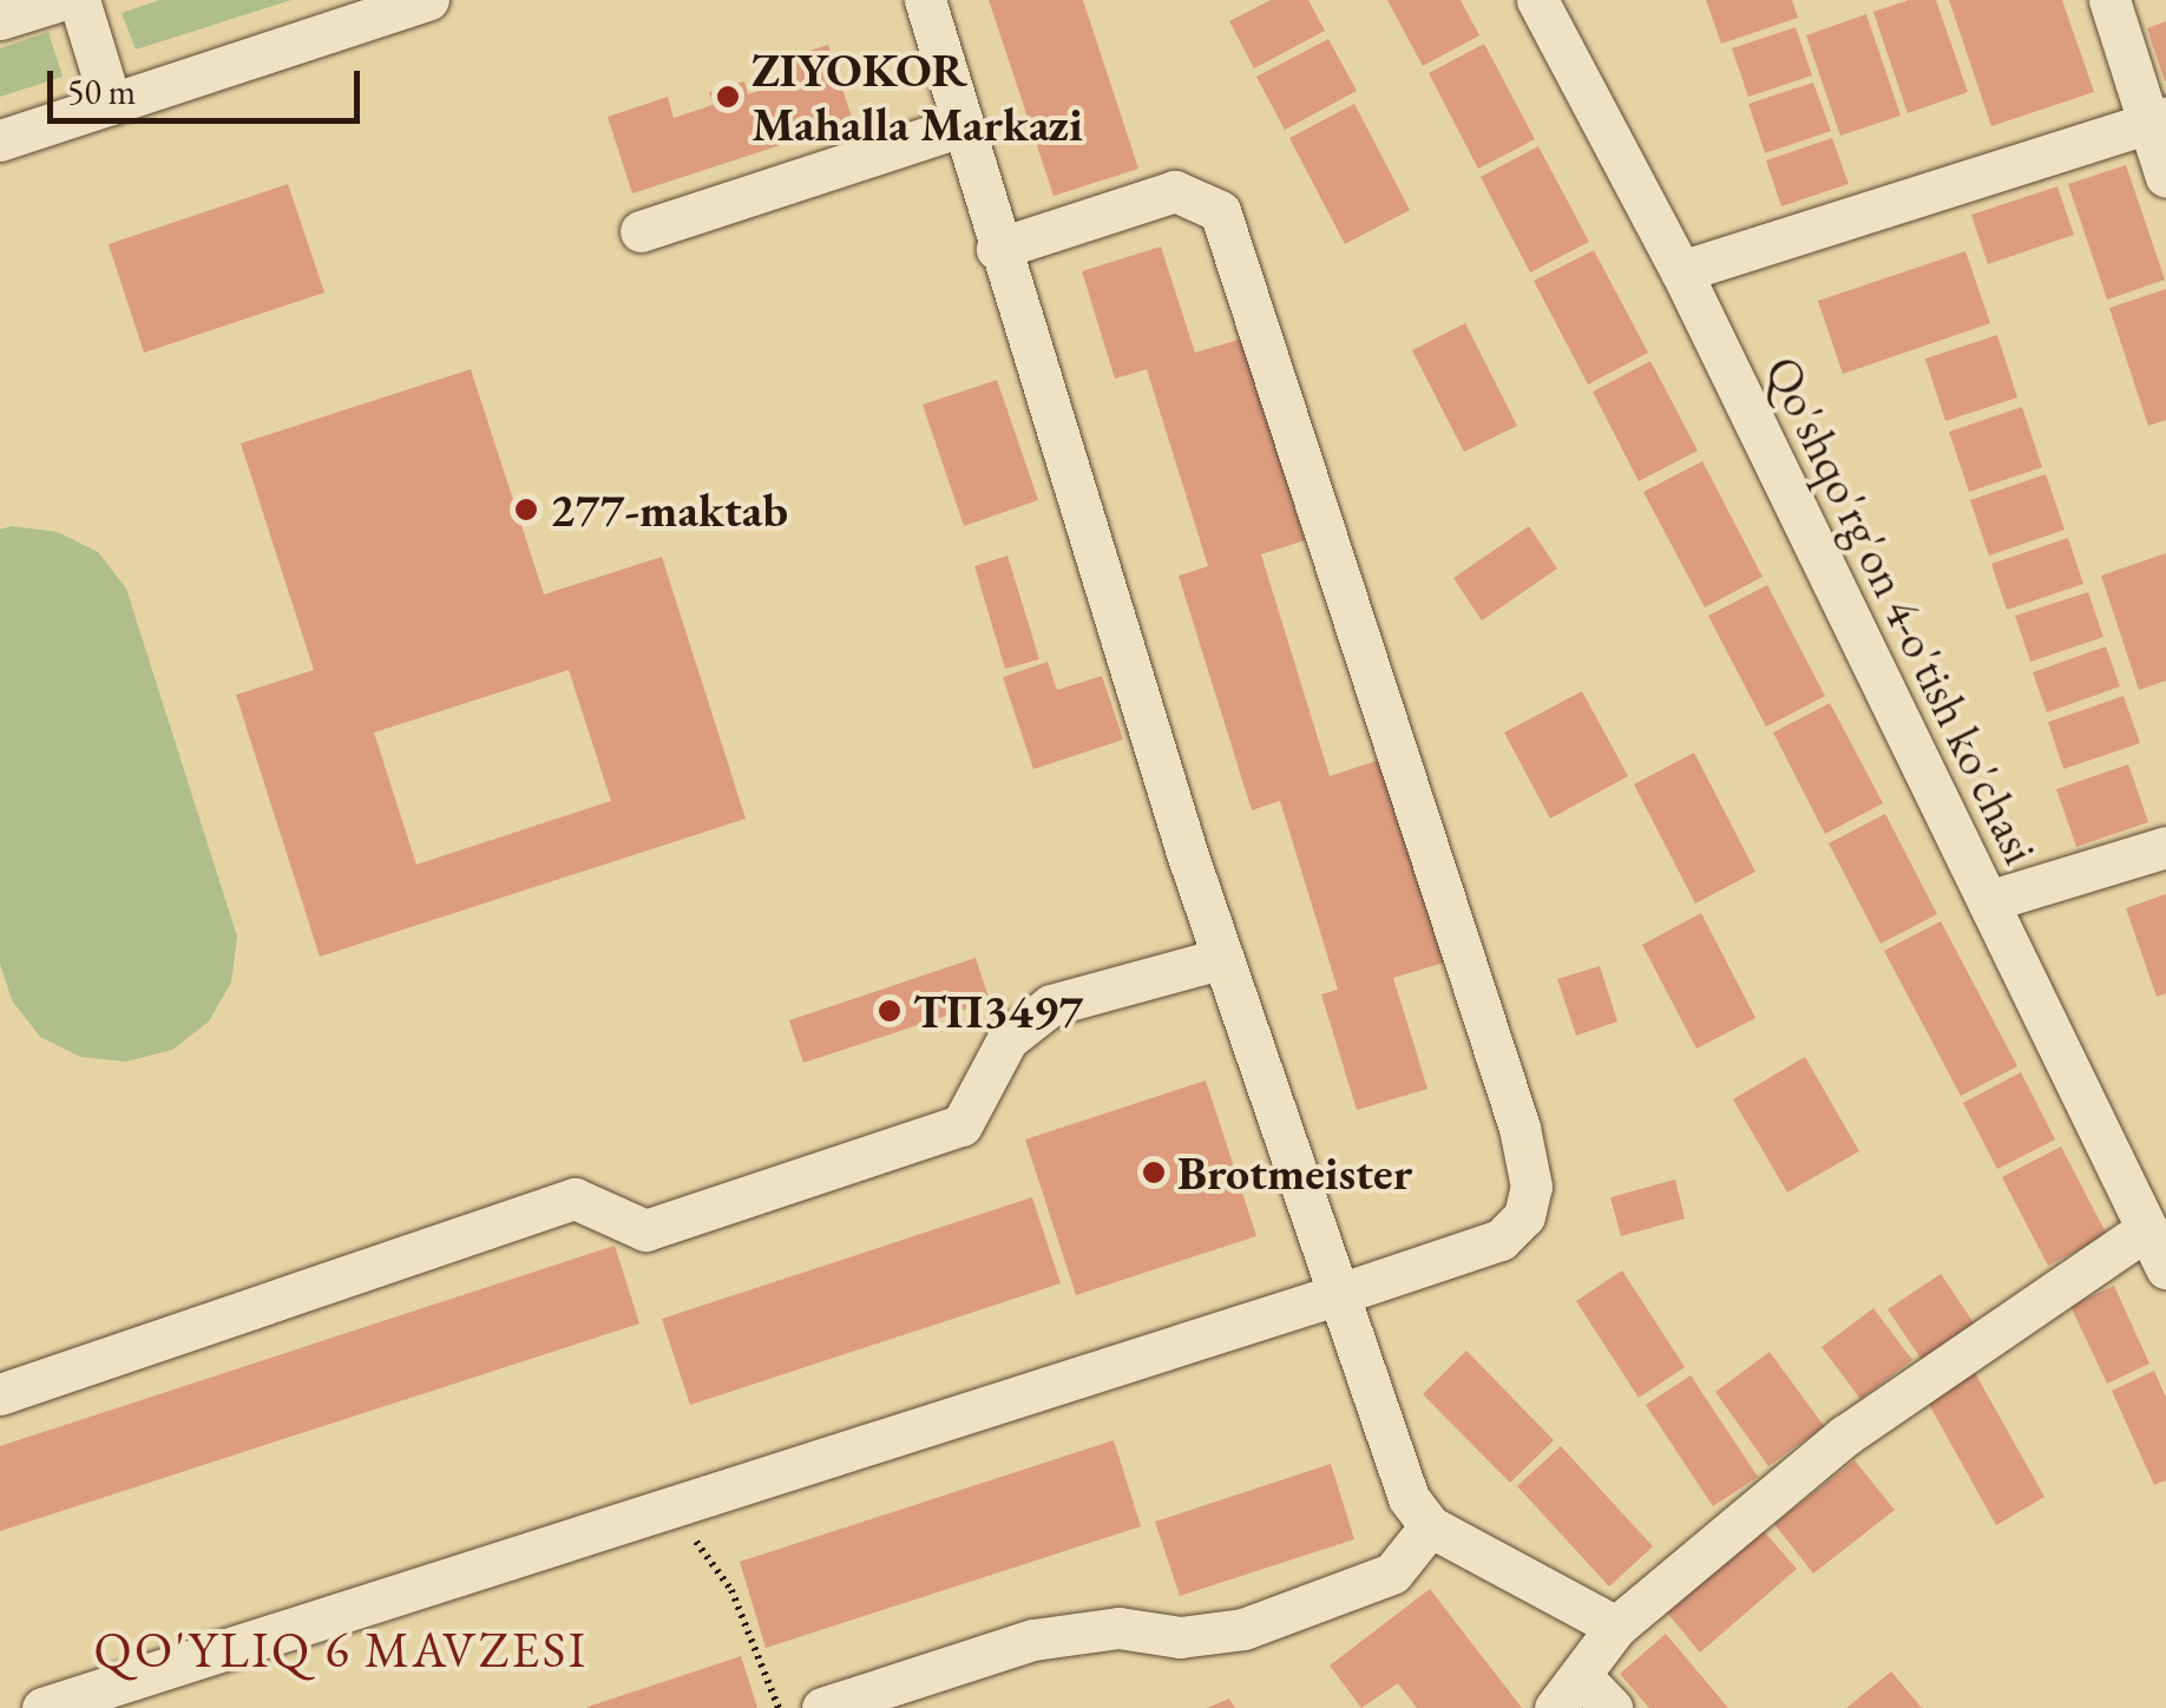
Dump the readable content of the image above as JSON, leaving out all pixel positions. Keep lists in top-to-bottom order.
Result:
{
  "streets": {
    "street": ["Qo'shqo'rg'on 4-o'tish ko'chasi"]
  },
  "districts": ["QO'YLIQ 6 MAVZESI"],
  "places": [
    "ZIYOKOR Mahalla Markazi",
    "277-maktab",
    "ТП3497",
    "Brotmeister"
  ],
  "scale_bar": "50 m"
}
